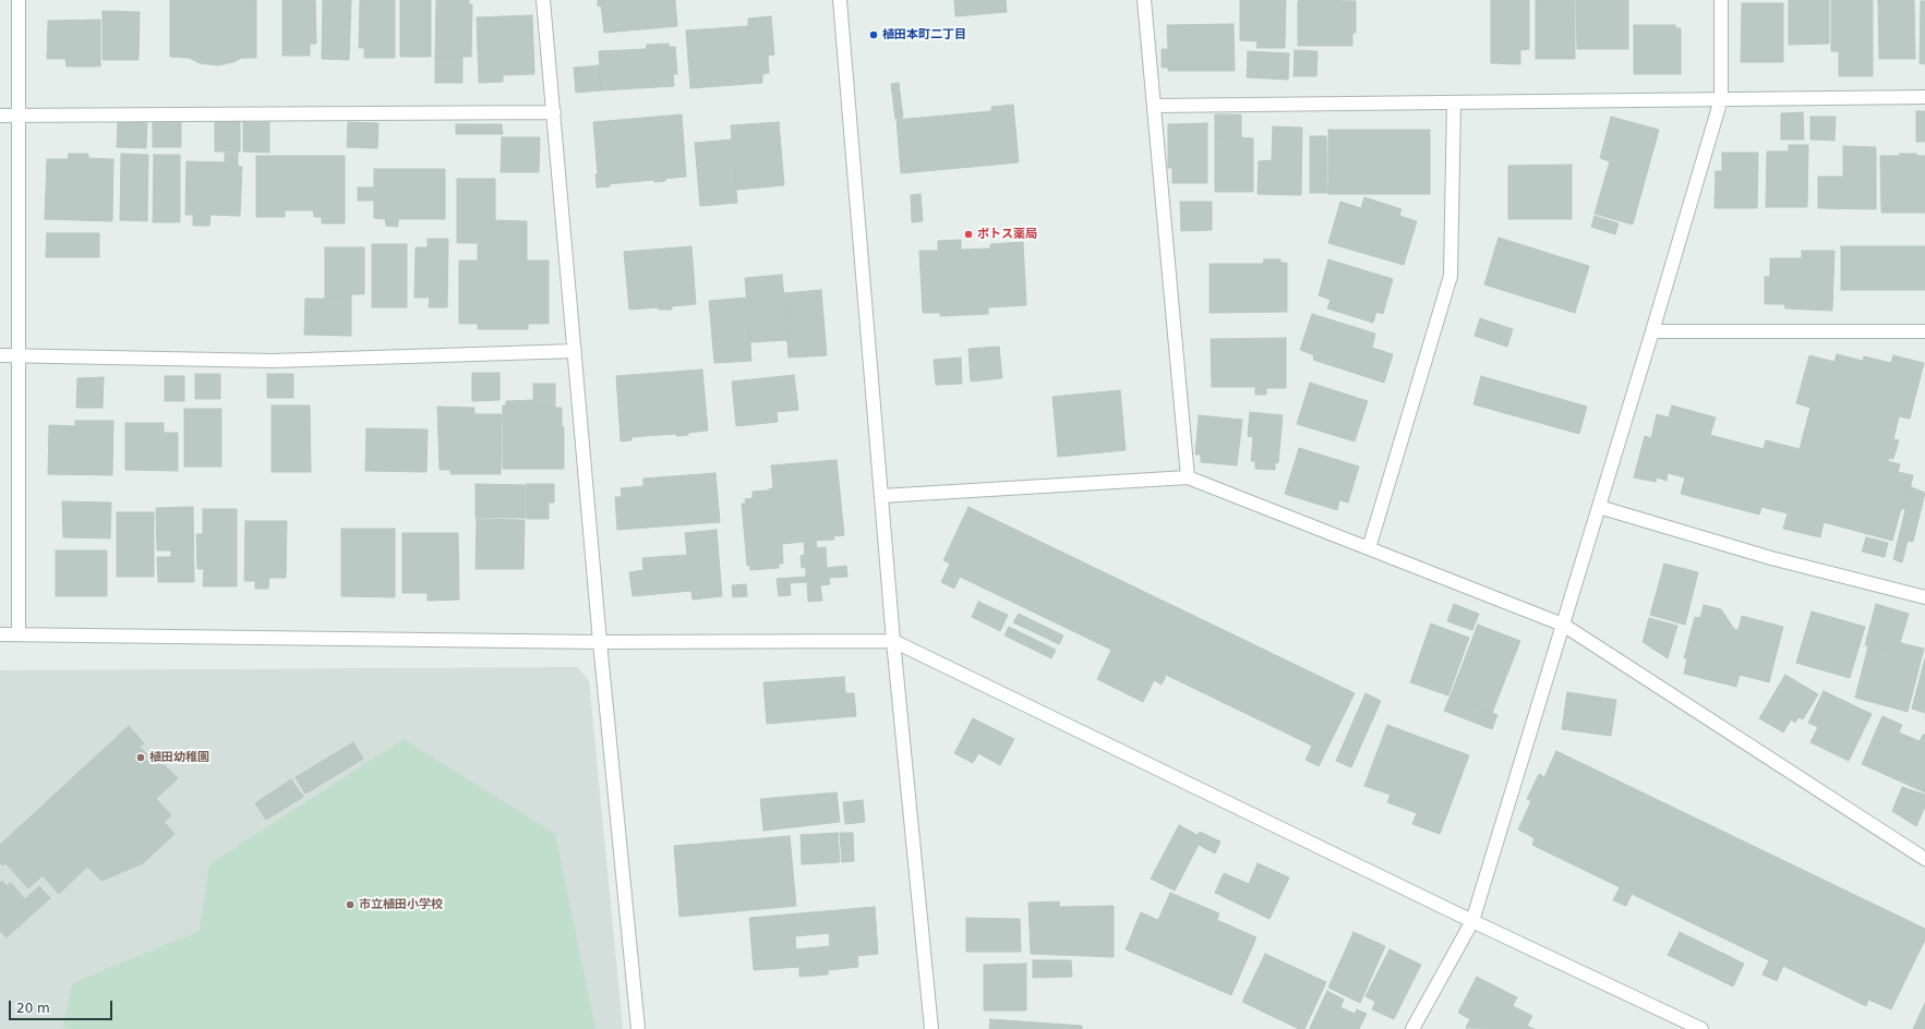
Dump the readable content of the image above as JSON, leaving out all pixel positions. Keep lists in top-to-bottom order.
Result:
{
  "places": [
    "植田本町二丁目",
    "ポトス薬局",
    "植田幼稚園",
    "市立植田小学校"
  ],
  "scale_bar": "20 m"
}
